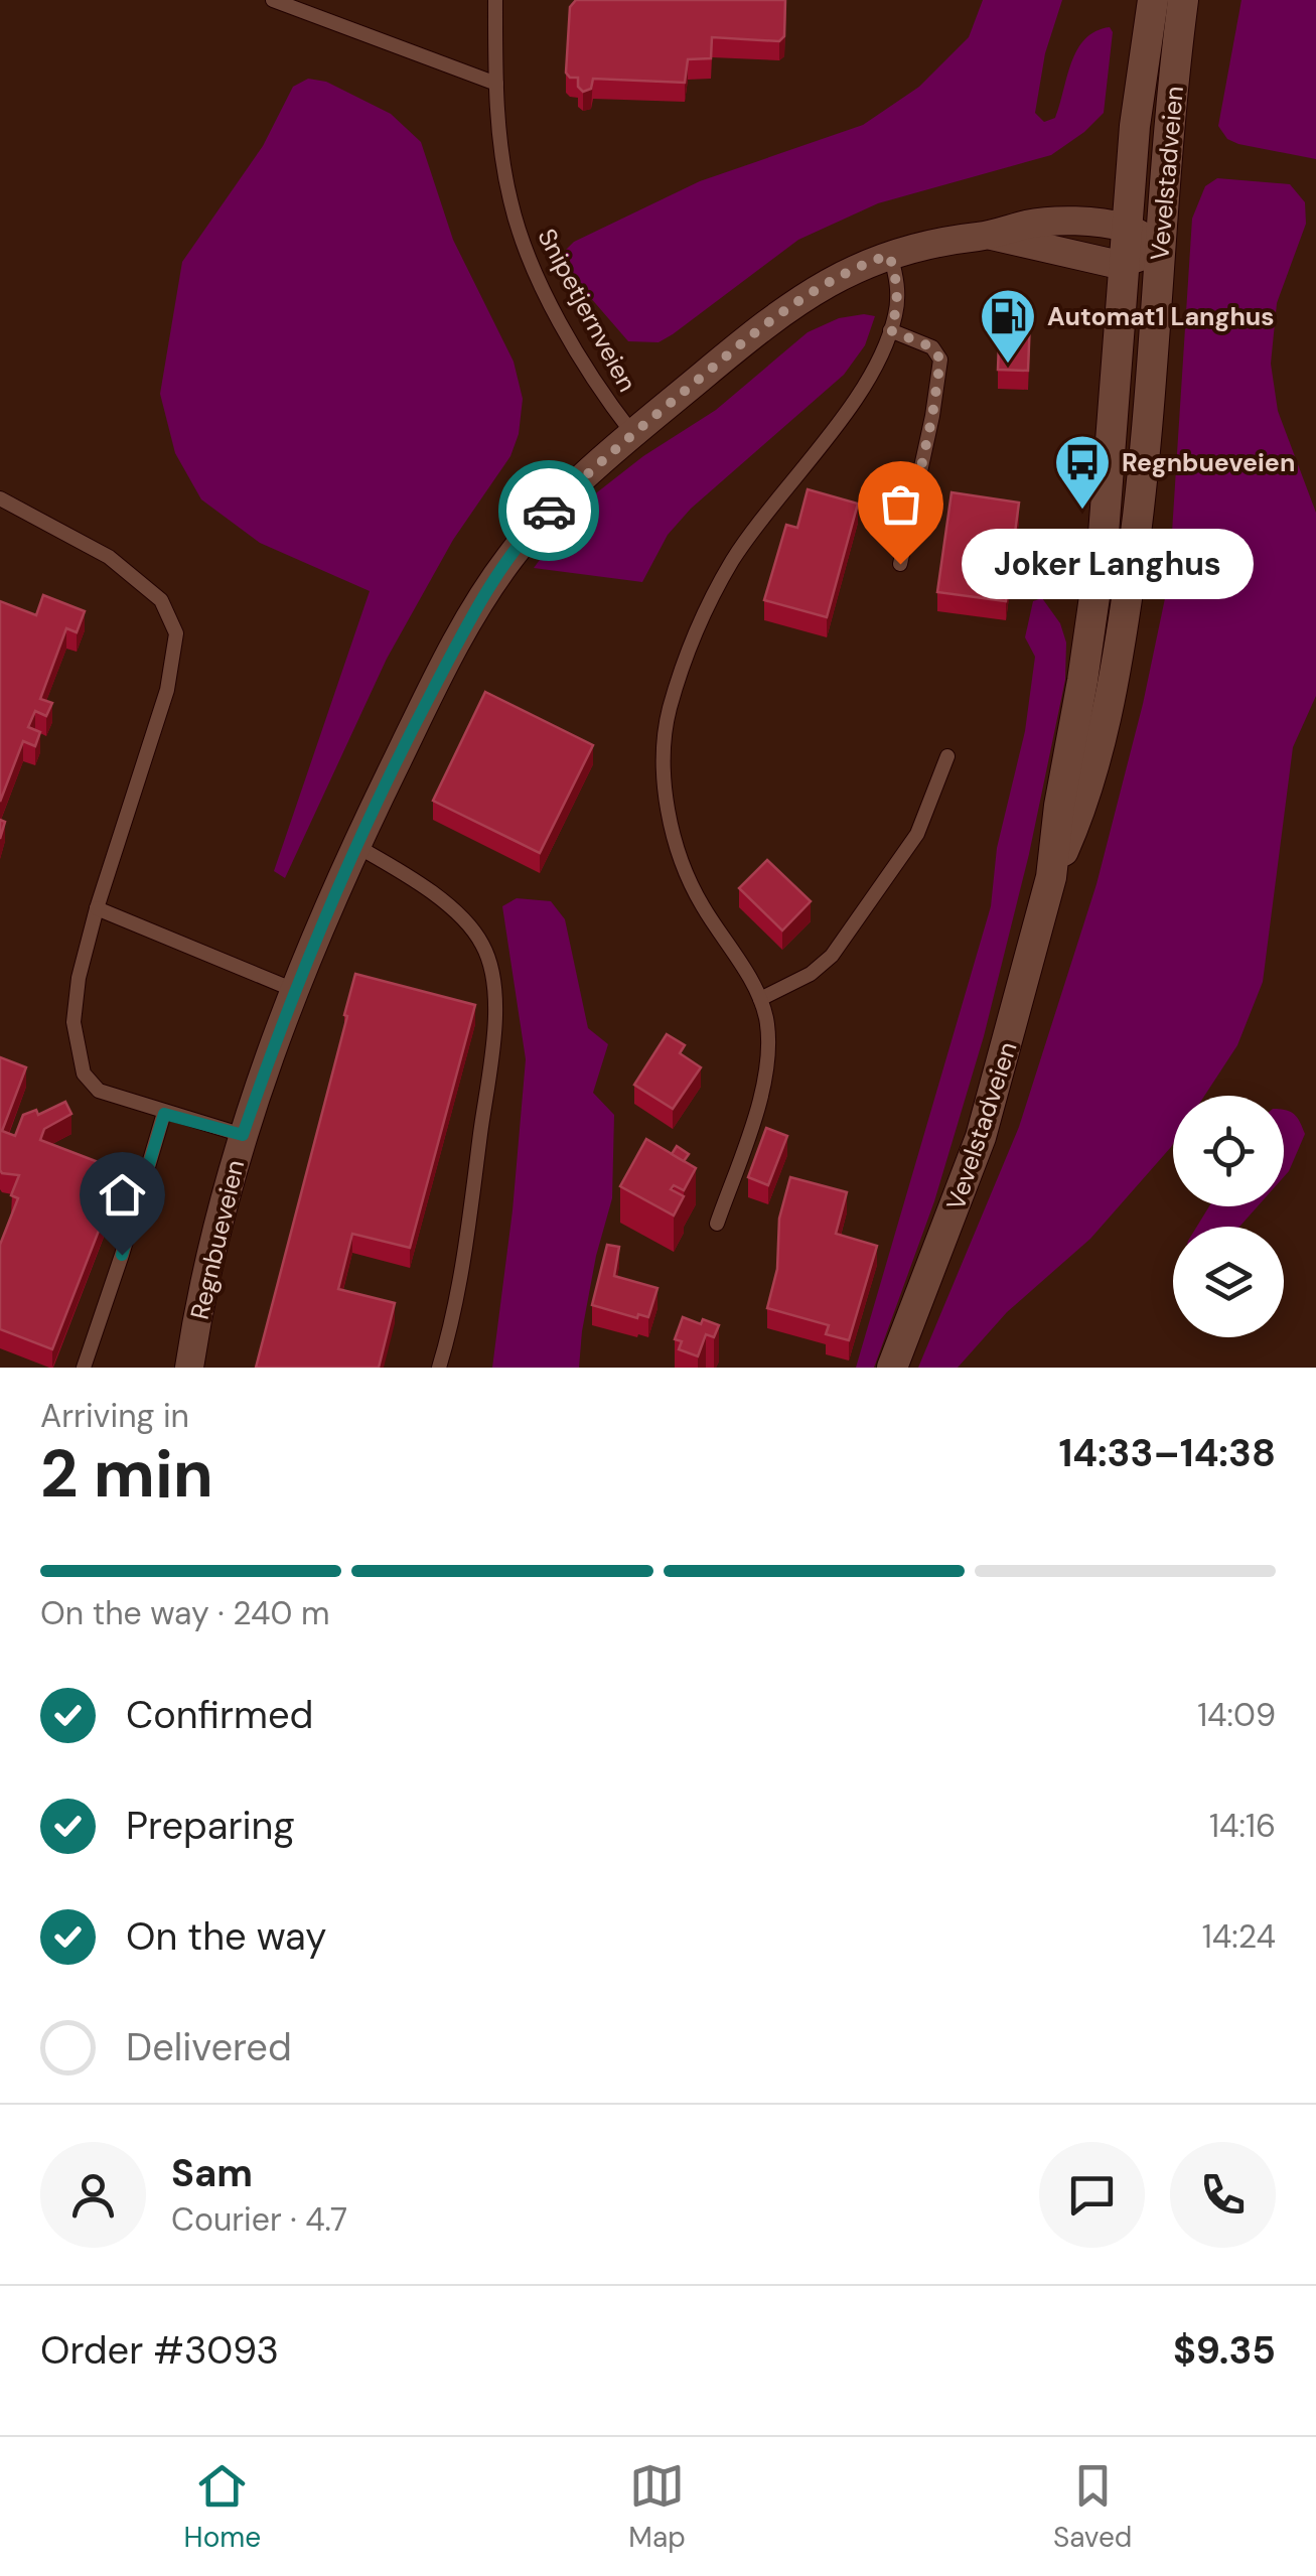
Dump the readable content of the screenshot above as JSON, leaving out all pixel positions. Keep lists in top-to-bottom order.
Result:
{
  "streets": {
    "main road": ["Vevelstadveien"],
    "street": ["Regnbueveien"],
    "lane": ["Snipetjernveien"]
  },
  "crossings": [
    ["Vevelstadveien", "Regnbueveien"],
    ["Snipetjernveien", "Regnbueveien"]
  ],
  "places": {
    "fuel station": ["Automat1 Langhus"],
    "bus stop": ["Regnbueveien"],
    "other": ["Joker Langhus"]
  },
  "page": {
    "bubble": "Joker Langhus",
    "heading": ["2 min", "Arriving in", "14:33–14:38"],
    "panel": [
      "Sam",
      "Courier · 4.7",
      "Order #3093",
      "$9.35"
    ],
    "bar": "On the way · 240 m",
    "list": [
      ["Confirmed", "14:09"],
      ["Preparing", "14:16"],
      ["On the way", "14:24"],
      "Delivered"
    ],
    "tabs": ["Home", "Map", "Saved"]
  }
}
